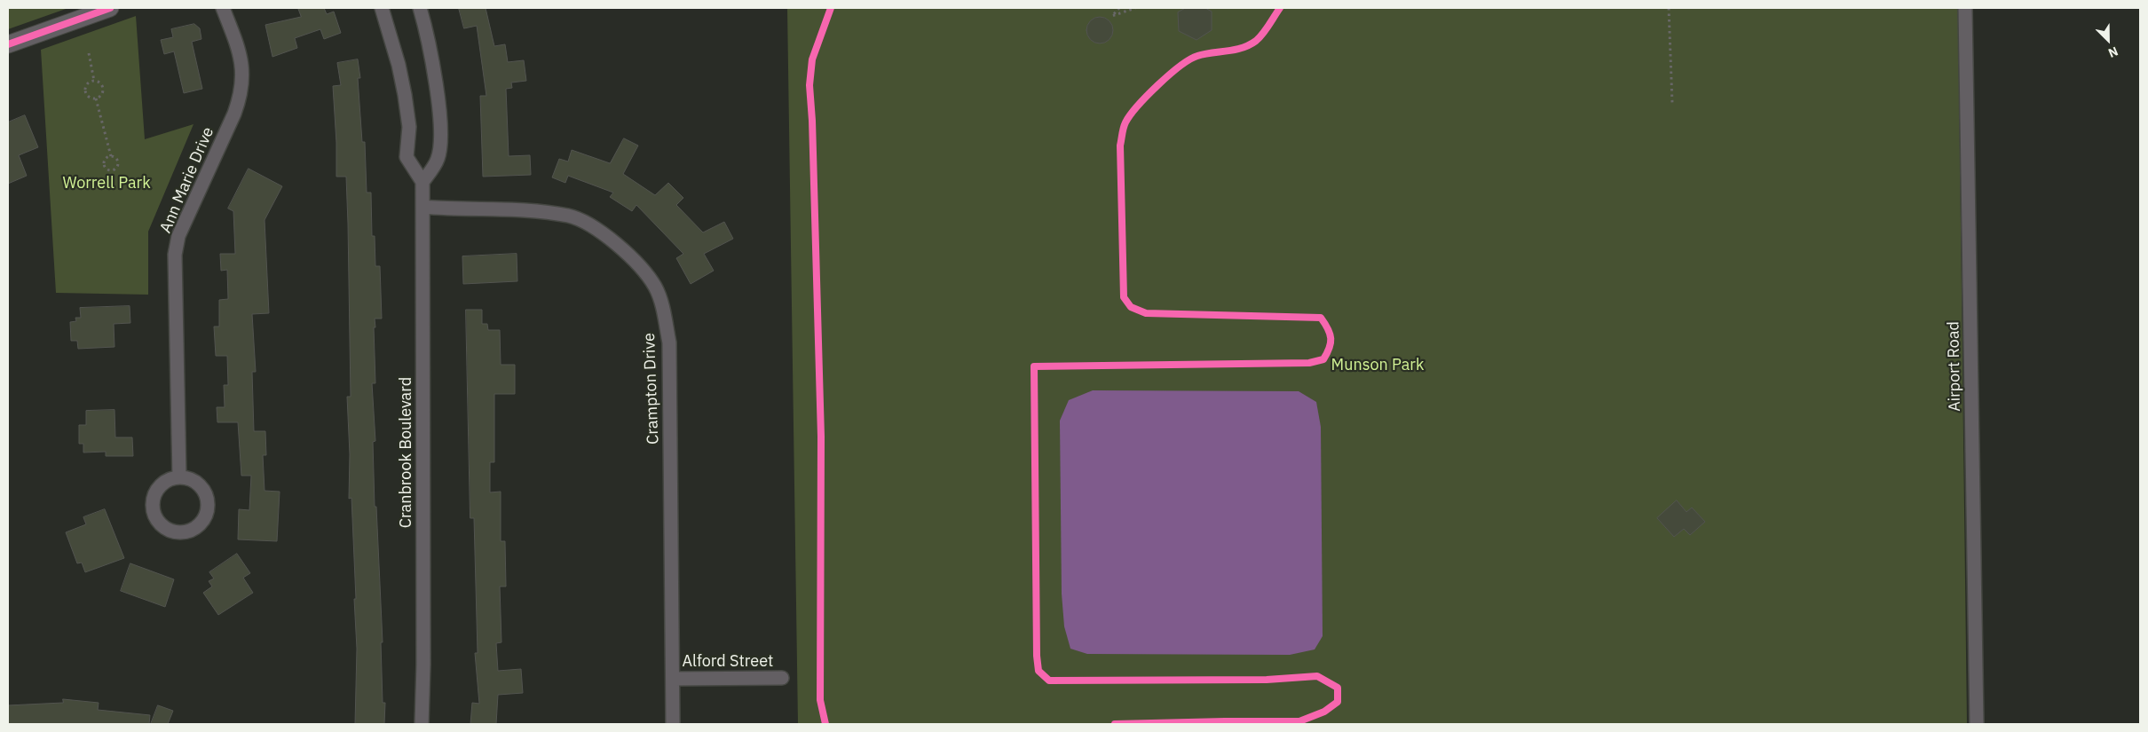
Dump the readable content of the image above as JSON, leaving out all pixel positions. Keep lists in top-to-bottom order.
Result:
{
  "streets": {
    "street": [
      "Ann Marie Drive",
      "Airport Road",
      "Crampton Drive",
      "Cranbrook Boulevard",
      "Alford Street"
    ]
  },
  "crossings": [
    ["Crampton Drive", "Cranbrook Boulevard"],
    ["Crampton Drive", "Alford Street"]
  ],
  "parks": ["Worrell Park", "Munson Park"],
  "north": "bottom right"
}
